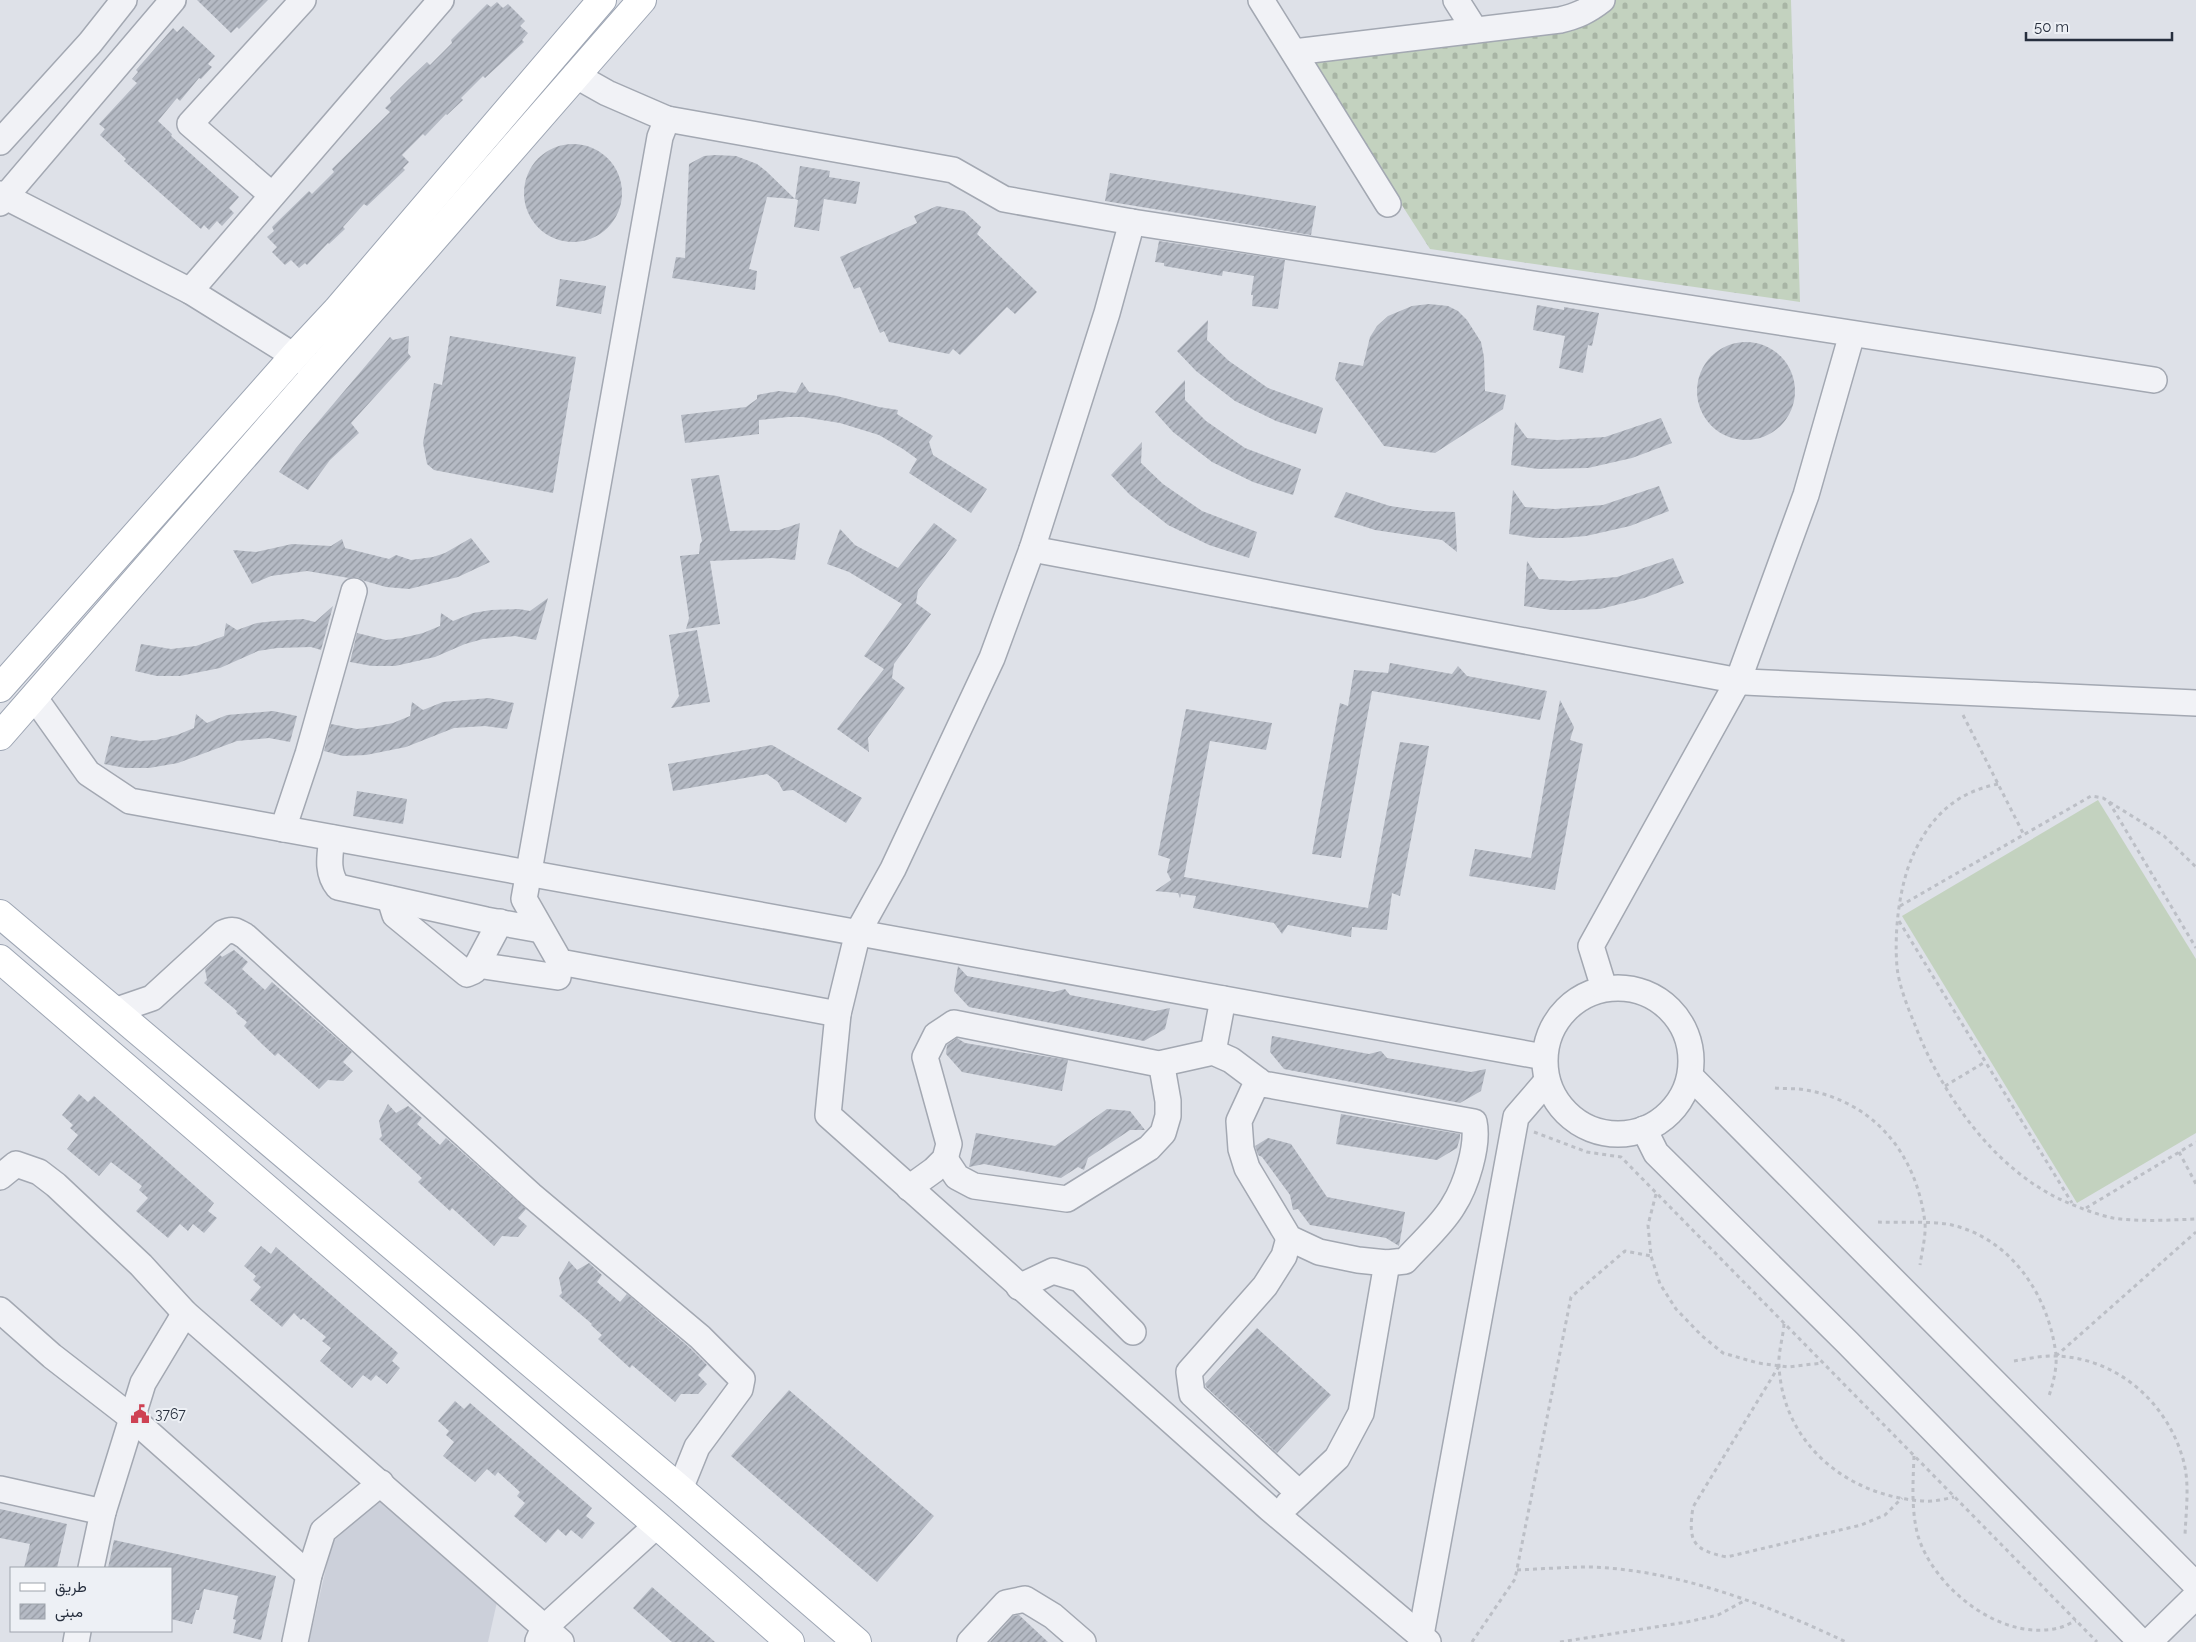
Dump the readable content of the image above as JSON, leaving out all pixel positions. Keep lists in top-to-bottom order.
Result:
{
  "places": {
    "public building": ["3767"]
  },
  "legend": ["طريق", "مبنى"],
  "scale_bar": "50 m"
}
